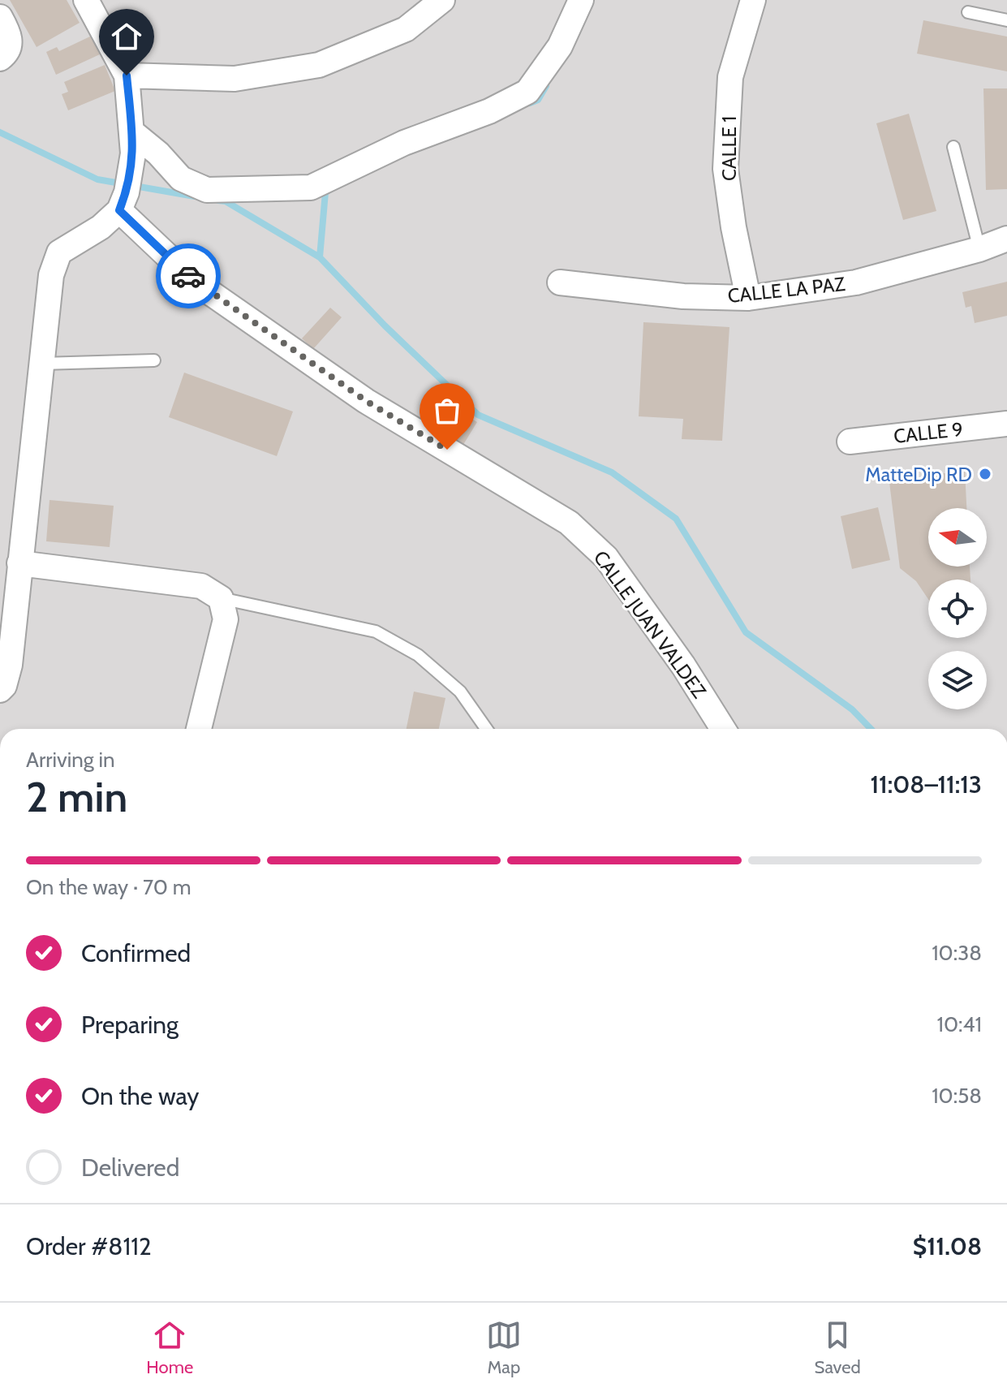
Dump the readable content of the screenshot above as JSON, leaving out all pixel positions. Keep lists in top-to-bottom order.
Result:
{
  "streets": {
    "street": [
      "CALLE 1",
      "CALLE LA PAZ",
      "CALLE 9",
      "CALLE JUAN VALDEZ"
    ]
  },
  "crossings": [
    ["CALLE 1", "CALLE LA PAZ"]
  ],
  "places": ["MatteDip RD"],
  "north": "left",
  "page": {
    "heading": ["2 min", "Arriving in", "11:08–11:13"],
    "panel": ["Order #8112", "$11.08"],
    "bar": "On the way · 70 m",
    "list": [
      ["Confirmed", "10:38"],
      ["Preparing", "10:41"],
      ["On the way", "10:58"],
      "Delivered"
    ],
    "tabs": ["Home", "Map", "Saved"]
  }
}
